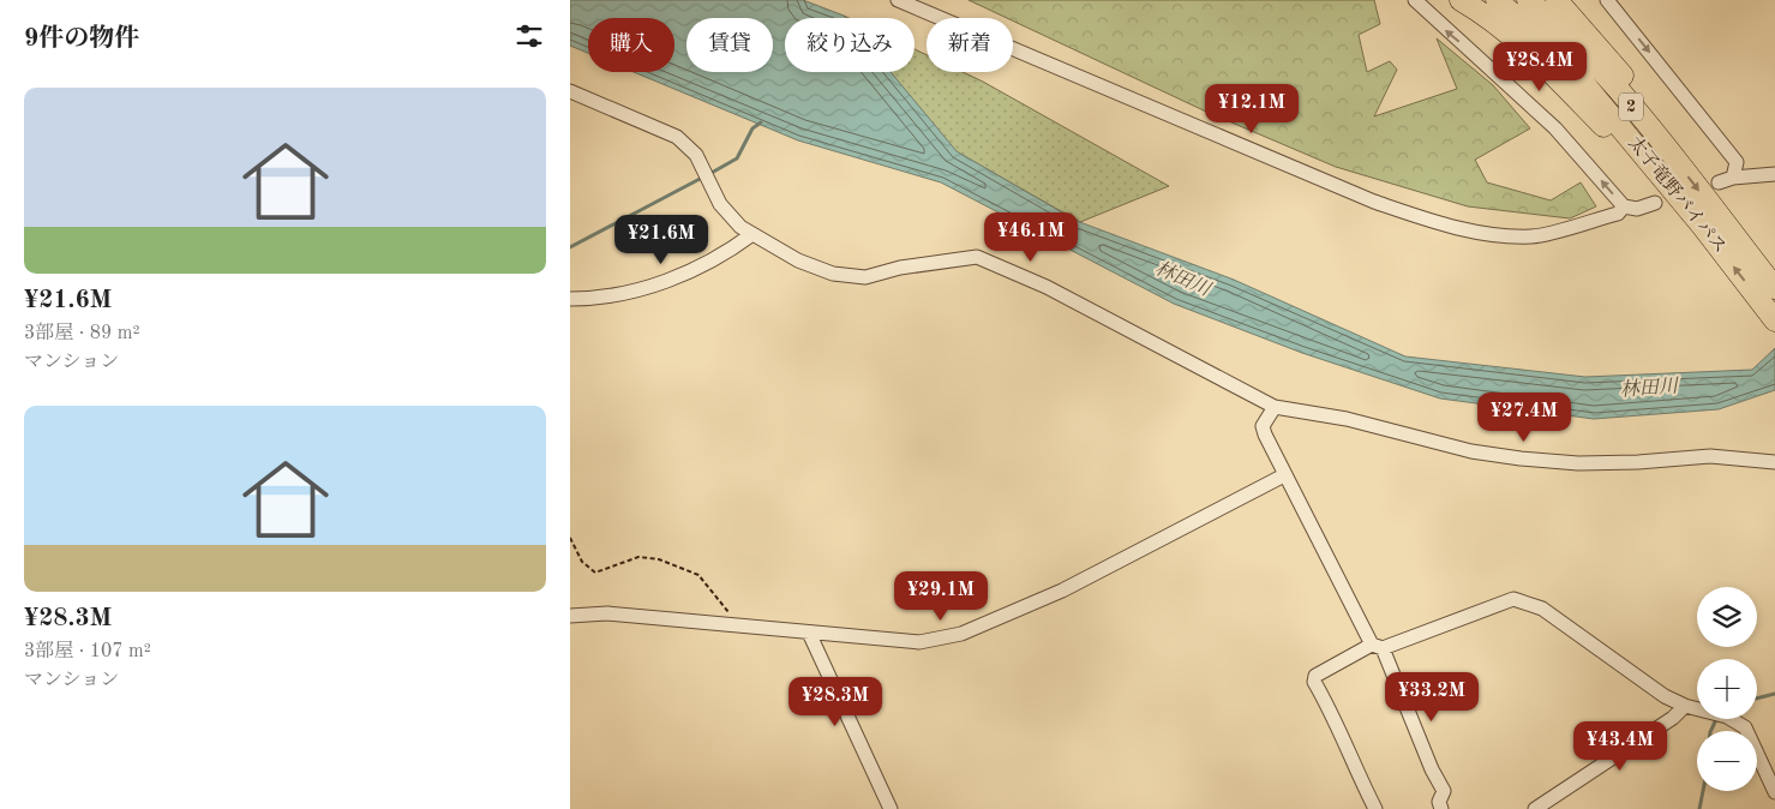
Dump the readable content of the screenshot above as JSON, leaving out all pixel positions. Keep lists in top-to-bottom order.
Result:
{
  "streets": {
    "highway": ["2", "太子竜野バイパス"]
  },
  "water": ["林田川"],
  "page": {
    "heading": "9件の物件",
    "chip": [
      "購入",
      "賃貸",
      "絞り込み",
      "新着"
    ],
    "price": [
      "¥28.4M",
      "¥12.1M",
      "¥46.1M",
      "¥21.6M",
      "¥27.4M",
      "¥29.1M",
      "¥33.2M",
      "¥28.3M",
      "¥43.4M"
    ],
    "list": [
      {
        "name": "¥21.6M",
        "note": "3部屋 · 89 m² · マンション"
      },
      {
        "name": "¥28.3M",
        "note": "3部屋 · 107 m² · マンション"
      }
    ],
    "map_buttons": ["+", "−"]
  }
}
